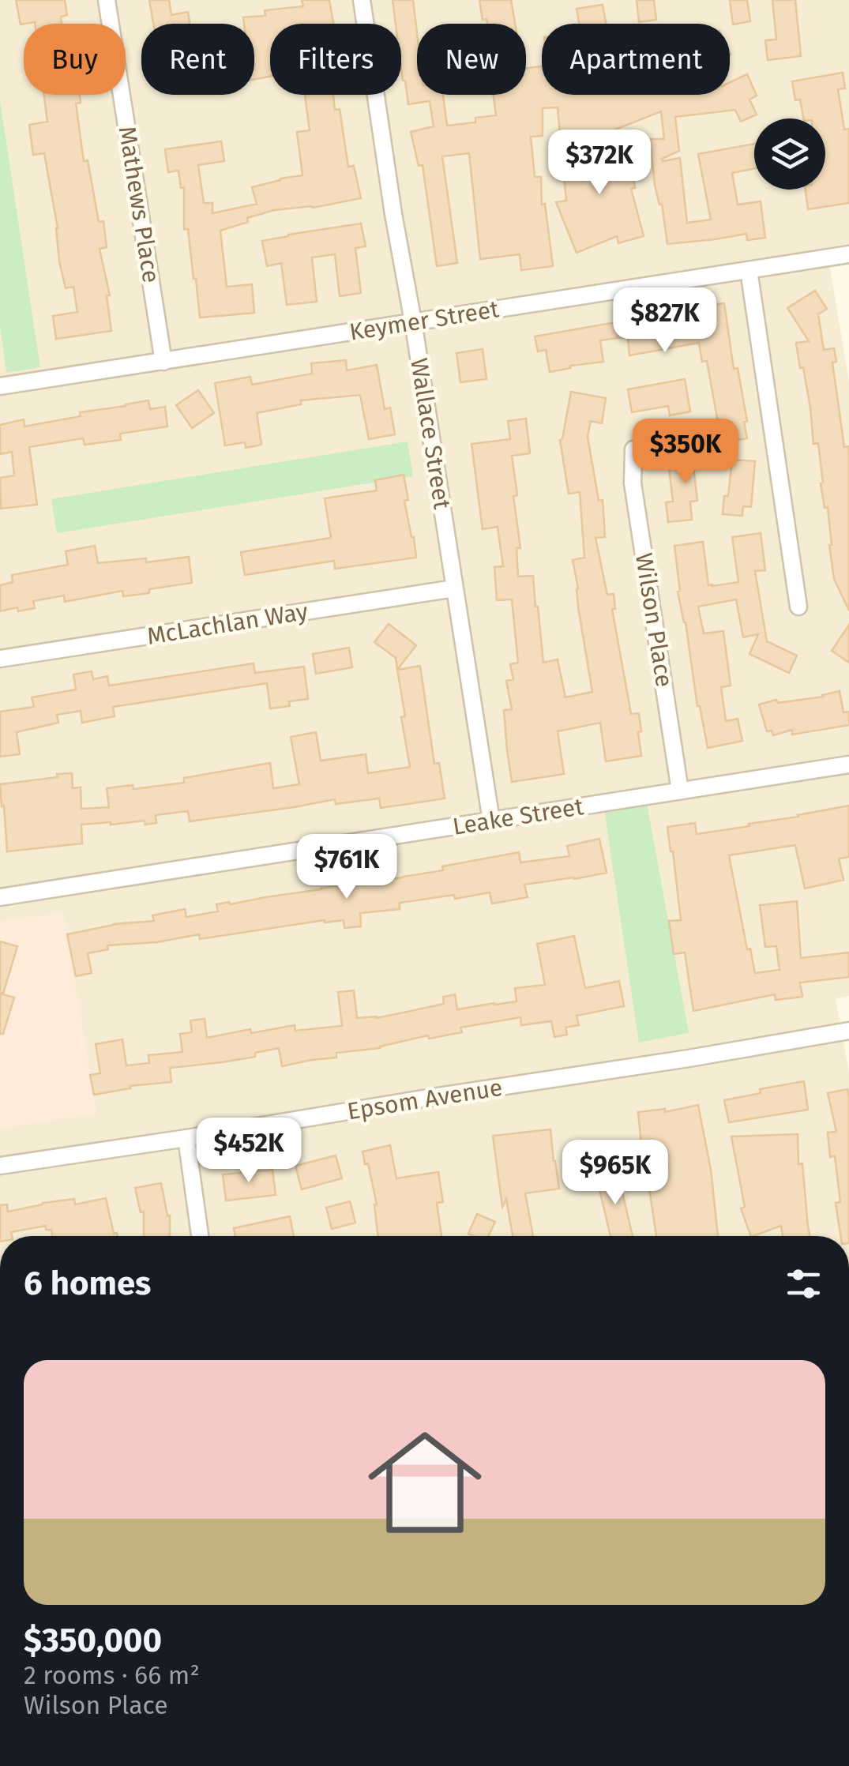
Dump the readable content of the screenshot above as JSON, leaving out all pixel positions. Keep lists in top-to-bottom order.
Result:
{
  "streets": {
    "street": [
      "Mathews Place",
      "Keymer Street",
      "Wallace Street",
      "Wilson Place",
      "McLachlan Way",
      "Leake Street",
      "Epsom Avenue"
    ]
  },
  "crossings": [
    ["Mathews Place", "Keymer Street"],
    ["Keymer Street", "Wallace Street"],
    ["Wallace Street", "McLachlan Way"],
    ["Wallace Street", "Leake Street"],
    ["Wilson Place", "Leake Street"]
  ],
  "page": {
    "chip": [
      "Buy",
      "Rent",
      "Filters",
      "New",
      "Apartment"
    ],
    "price": [
      "$372K",
      "$827K",
      "$350K",
      "$761K",
      "$452K",
      "$965K"
    ],
    "heading": "6 homes",
    "list": [
      {
        "name": "$350,000",
        "note": "2 rooms · 66 m² · Wilson Place"
      }
    ]
  }
}
